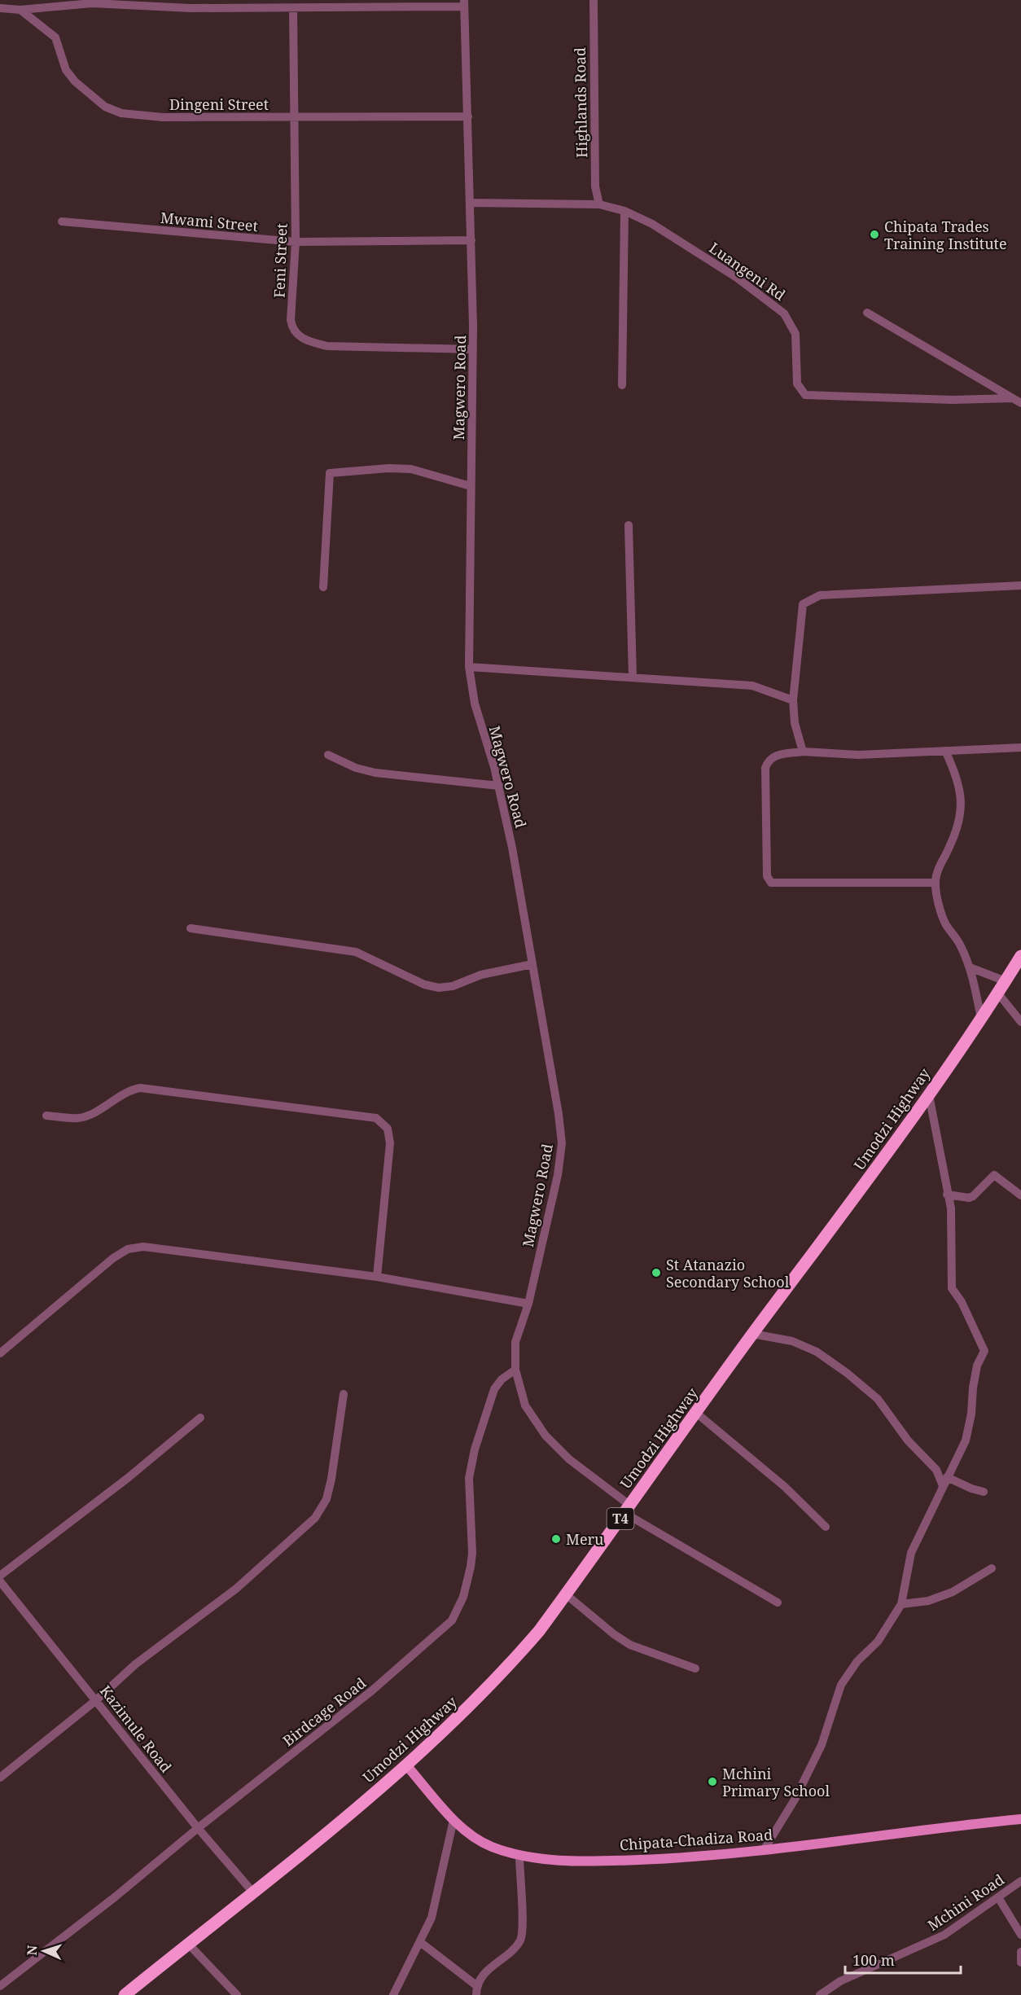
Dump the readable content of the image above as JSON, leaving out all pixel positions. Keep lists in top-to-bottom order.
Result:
{
  "streets": {
    "highway": ["Umodzi Highway", "T4"],
    "main road": ["Chipata-Chadiza Road"],
    "street": [
      "Highlands Road",
      "Dingeni Street",
      "Mwami Street",
      "Feni Street",
      "Luangeni Rd",
      "Magwero Road",
      "Birdcage Road",
      "Kazimule Road",
      "Mchini Road"
    ]
  },
  "crossings": [
    ["Highlands Road", "Luangeni Rd"],
    ["Dingeni Street", "Feni Street"],
    ["Dingeni Street", "Magwero Road"],
    ["Mwami Street", "Feni Street"],
    ["Mwami Street", "Magwero Road"],
    ["Feni Street", "Magwero Road"],
    ["Luangeni Rd", "Magwero Road"],
    ["Magwero Road", "Umodzi Highway"],
    ["Magwero Road", "Birdcage Road"],
    ["Umodzi Highway", "Kazimule Road"],
    ["Umodzi Highway", "Chipata-Chadiza Road"],
    ["Birdcage Road", "Kazimule Road"]
  ],
  "places": [
    "Chipata Trades Training Institute",
    "St Atanazio Secondary School",
    "Meru",
    "Mchini Primary School"
  ],
  "scale_bar": "100 m",
  "north": "left"
}
